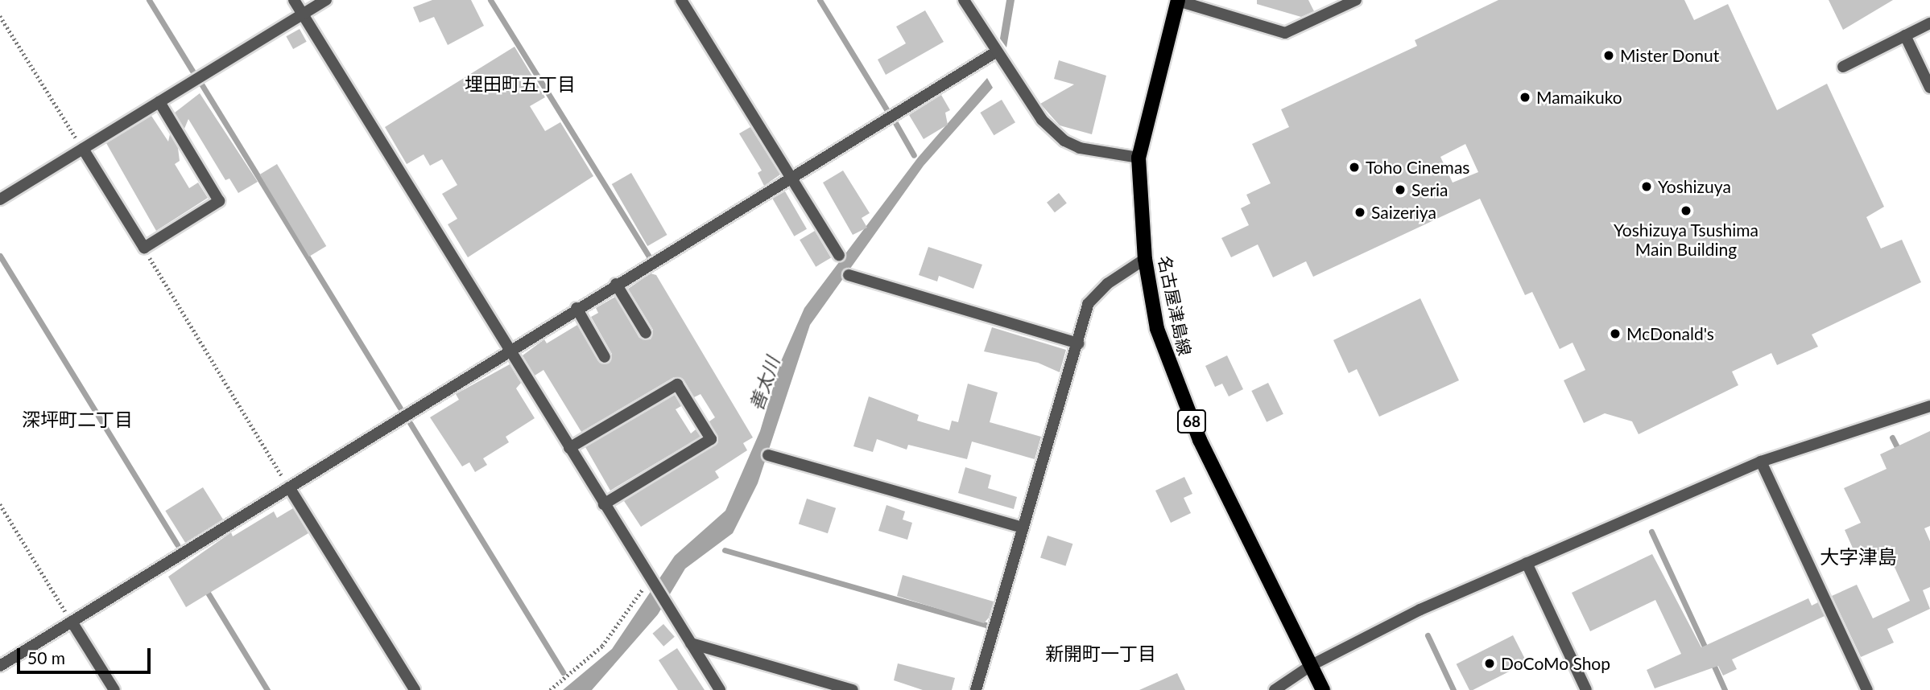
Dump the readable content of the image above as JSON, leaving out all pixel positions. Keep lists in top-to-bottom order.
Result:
{
  "streets": {
    "main road": ["名古屋津島線", "68"]
  },
  "districts": [
    "埋田町五丁目",
    "深坪町二丁目",
    "大字津島",
    "新開町一丁目"
  ],
  "water": ["善太川"],
  "places": [
    "Mister Donut",
    "Mamaikuko",
    "Toho Cinemas",
    "Yoshizuya",
    "Seria",
    "Yoshizuya Tsushima Main Building",
    "Saizeriya",
    "McDonald's",
    "DoCoMo Shop"
  ],
  "scale_bar": "50 m"
}
